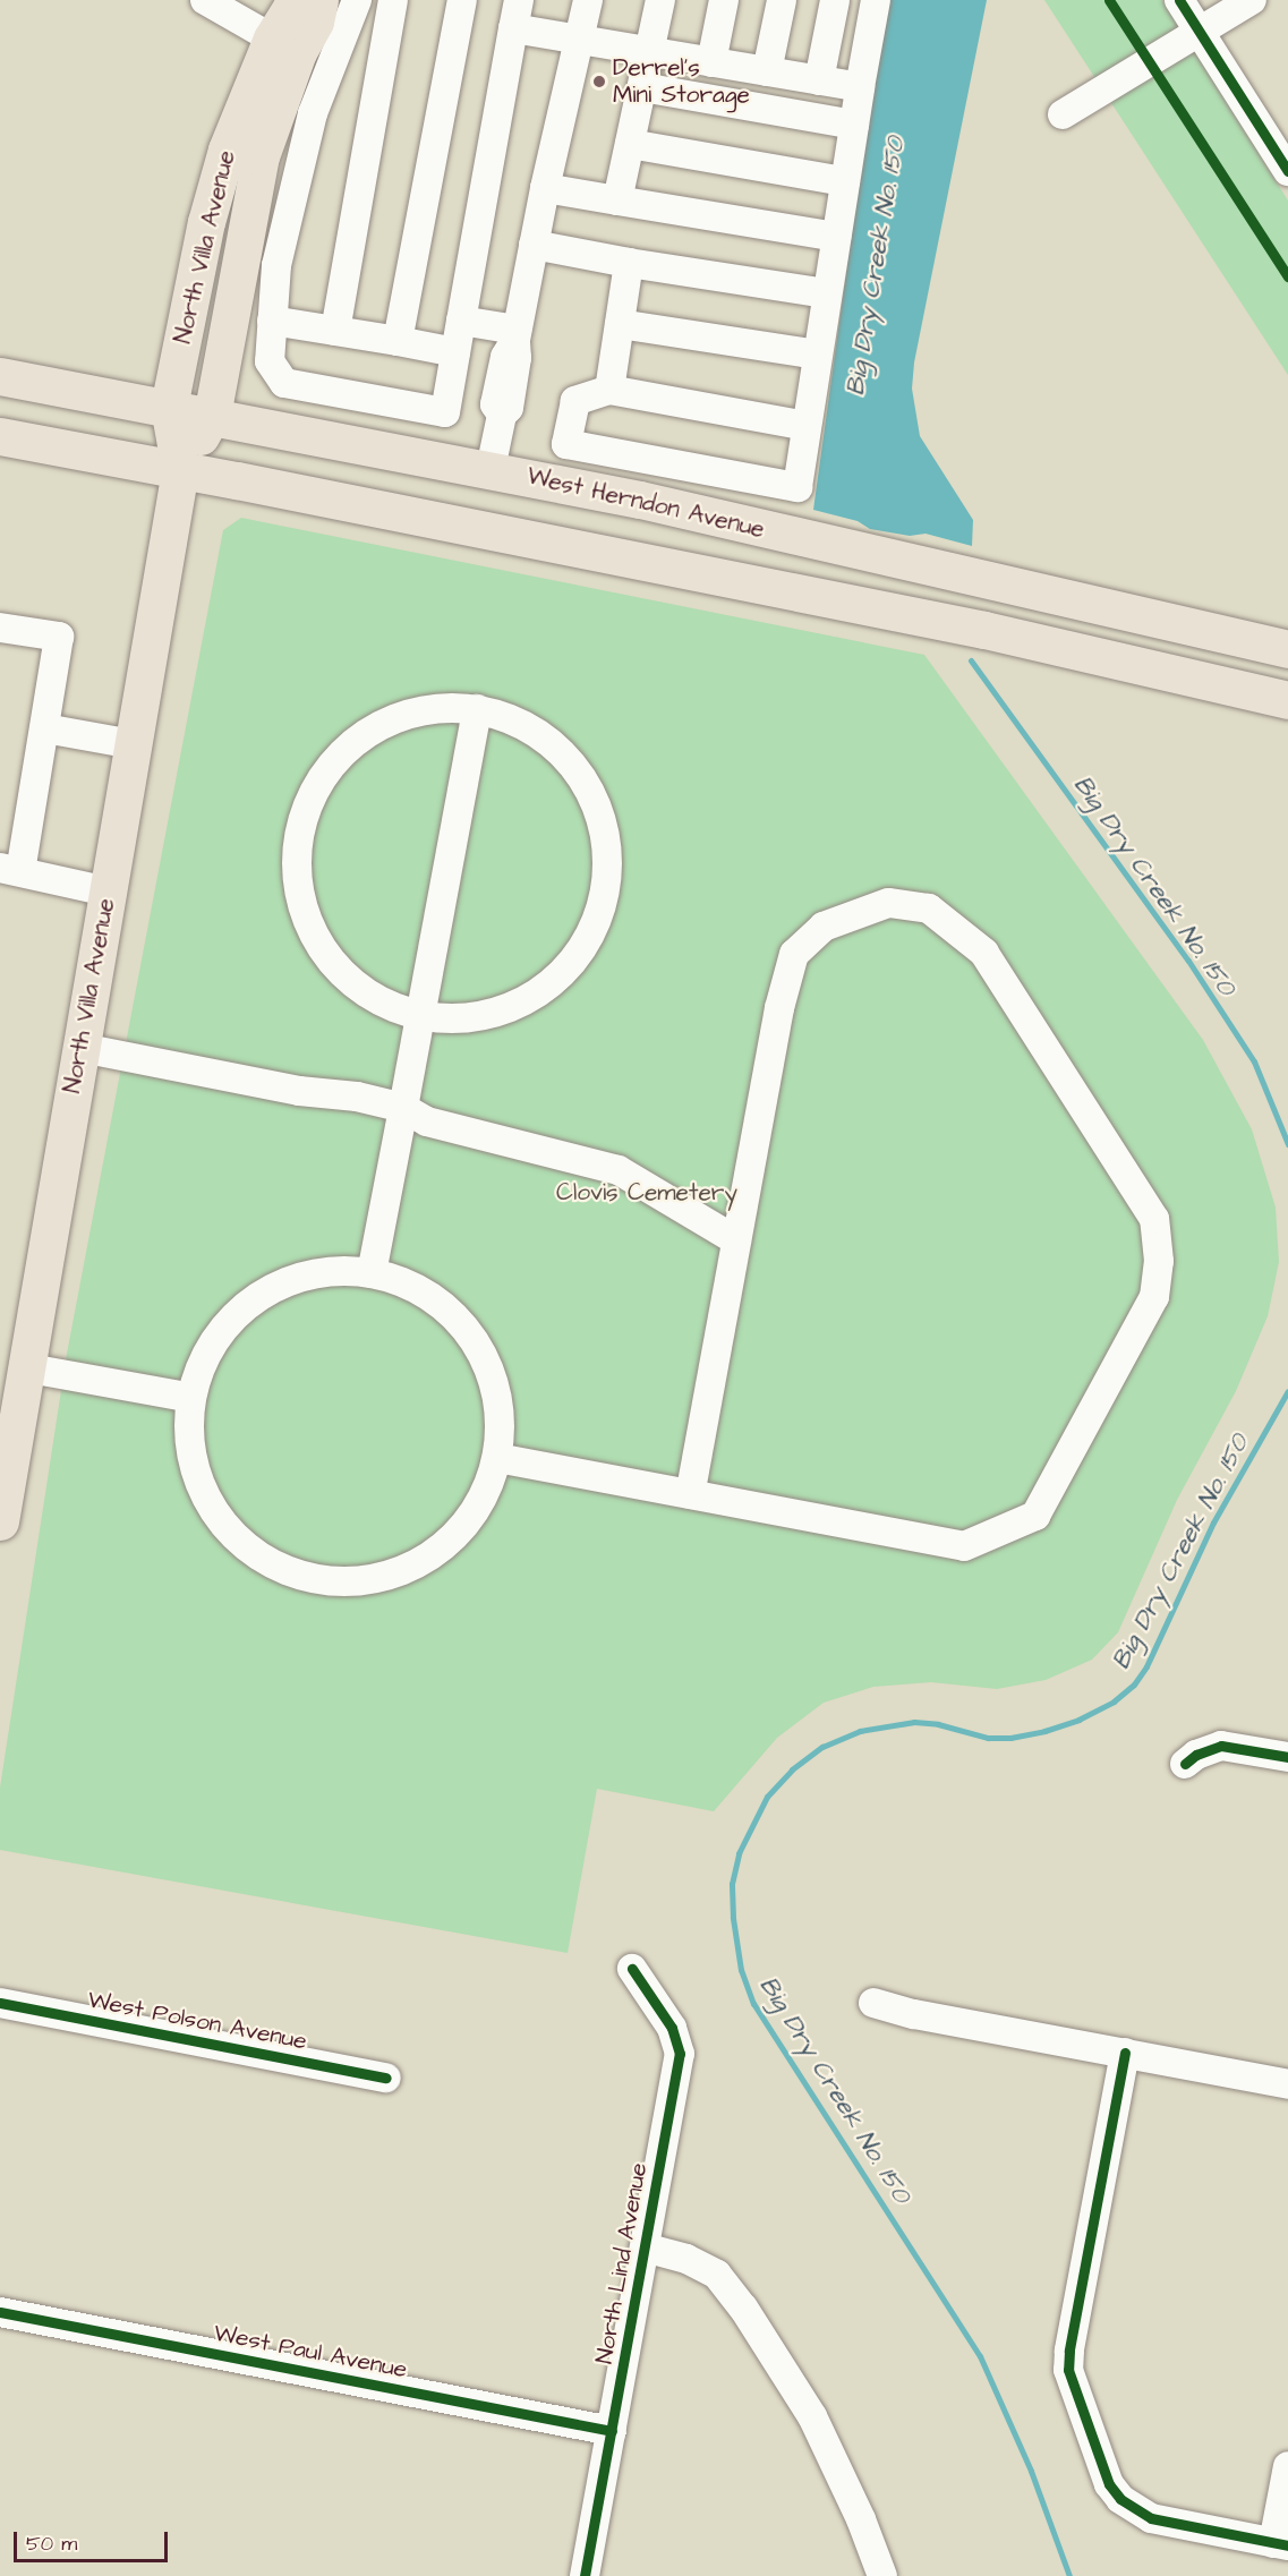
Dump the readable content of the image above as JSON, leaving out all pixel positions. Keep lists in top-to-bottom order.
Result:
{
  "streets": {
    "main road": ["North Villa Avenue", "West Herndon Avenue"],
    "street": ["West Polson Avenue", "North Lind Avenue", "West Paul Avenue"]
  },
  "crossings": [
    ["North Villa Avenue", "West Herndon Avenue"],
    ["North Lind Avenue", "West Paul Avenue"]
  ],
  "water": ["Big Dry Creek No. 150"],
  "parks": ["Clovis Cemetery"],
  "places": ["Derrel's Mini Storage"],
  "scale_bar": "50 m"
}
